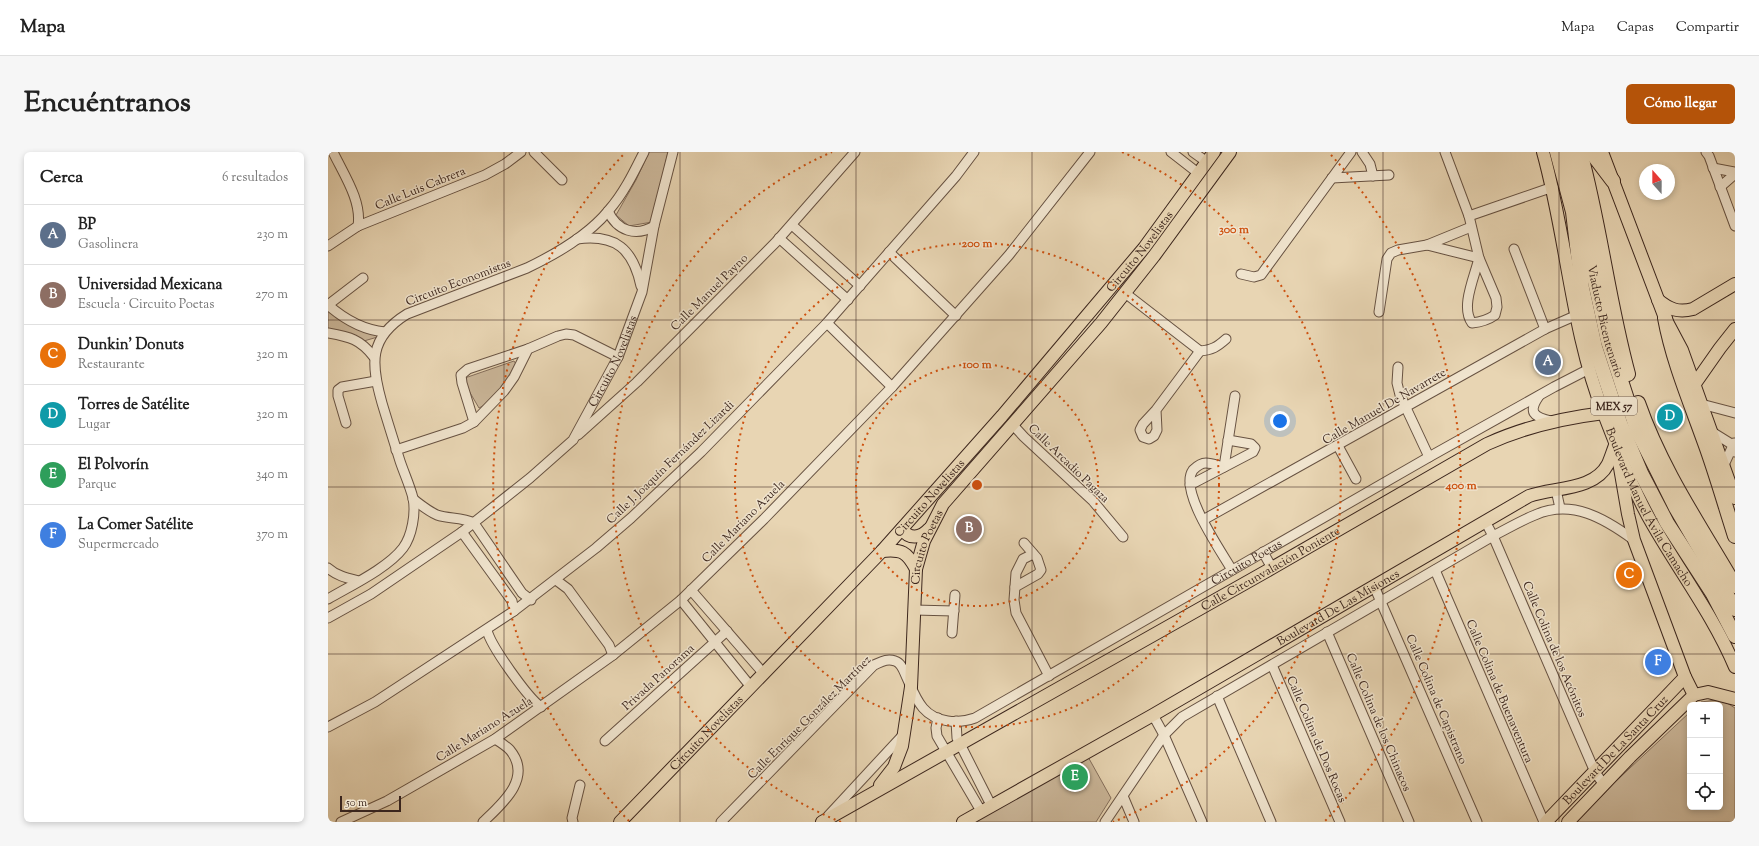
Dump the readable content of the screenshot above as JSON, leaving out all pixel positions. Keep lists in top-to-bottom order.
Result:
{
  "streets": {
    "highway": ["Viaducto Bicentenario", "MEX 57", "Boulevard Manuel Ávila Camacho"],
    "main road": [
      "Circuito Novelistas",
      "Circuito Poetas",
      "Calle Circunvalación Poniente",
      "Boulevard De Las Misiones",
      "Boulevard De La Santa Cruz"
    ],
    "street": [
      "Calle Luis Cabrera",
      "Circuito Economistas",
      "Calle Manuel Payno",
      "Calle Manuel De Navarrete",
      "Calle J. Joaquín Fernández Lizardi",
      "Calle Arcadio Pagaza",
      "Calle Mariano Azuela",
      "Calle Colina de los Acónitos",
      "Privada Panorama",
      "Calle Colina de Buenaventura",
      "Calle Colina de Capistrano",
      "Calle Enrique González Martínez",
      "Calle Colina de los Chinacos",
      "Calle Colina de Dos Rocas"
    ]
  },
  "crossings": [
    ["Circuito Novelistas", "Calle Manuel Payno"],
    ["Calle Manuel De Navarrete", "Boulevard Manuel Ávila Camacho"],
    ["Calle Arcadio Pagaza", "Circuito Poetas"],
    ["Boulevard Manuel Ávila Camacho", "Circuito Poetas"],
    ["Boulevard Manuel Ávila Camacho", "Calle Circunvalación Poniente"],
    ["Boulevard Manuel Ávila Camacho", "Boulevard De Las Misiones"],
    ["Circuito Poetas", "Calle Circunvalación Poniente"],
    ["Circuito Poetas", "Calle Enrique González Martínez"],
    ["Boulevard De Las Misiones", "Calle Colina de los Acónitos"],
    ["Boulevard De Las Misiones", "Calle Colina de Buenaventura"],
    ["Boulevard De Las Misiones", "Calle Colina de Capistrano"],
    ["Boulevard De Las Misiones", "Calle Colina de los Chinacos"],
    ["Boulevard De Las Misiones", "Calle Colina de Dos Rocas"],
    ["Calle Colina de los Acónitos", "Boulevard De La Santa Cruz"],
    ["Calle Colina de Buenaventura", "Boulevard De La Santa Cruz"]
  ],
  "scale_bar": "50 m",
  "north": "top",
  "page": {
    "header": "Mapa",
    "nav": ["Mapa", "Capas", "Compartir"],
    "title": "Encuéntranos",
    "buttons": "Cómo llegar",
    "heading": ["Cerca", "6 resultados"],
    "list": [
      {
        "mark": "A",
        "name": "BP",
        "note": "Gasolinera",
        "value": "230 m"
      },
      {
        "mark": "B",
        "name": "Universidad Mexicana",
        "note": "Escuela · Circuito Poetas",
        "value": "270 m"
      },
      {
        "mark": "C",
        "name": "Dunkin' Donuts",
        "note": "Restaurante",
        "value": "320 m"
      },
      {
        "mark": "D",
        "name": "Torres de Satélite",
        "note": "Lugar",
        "value": "320 m"
      },
      {
        "mark": "E",
        "name": "El Polvorín",
        "note": "Parque",
        "value": "340 m"
      },
      {
        "mark": "F",
        "name": "La Comer Satélite",
        "note": "Supermercado",
        "value": "370 m"
      }
    ],
    "pins": [
      "A",
      "D",
      "B",
      "C",
      "F",
      "E"
    ],
    "map_buttons": ["+", "−"],
    "scale": "50 m"
  },
  "rings": [
    "300 m",
    "200 m",
    "100 m",
    "400 m"
  ]
}
